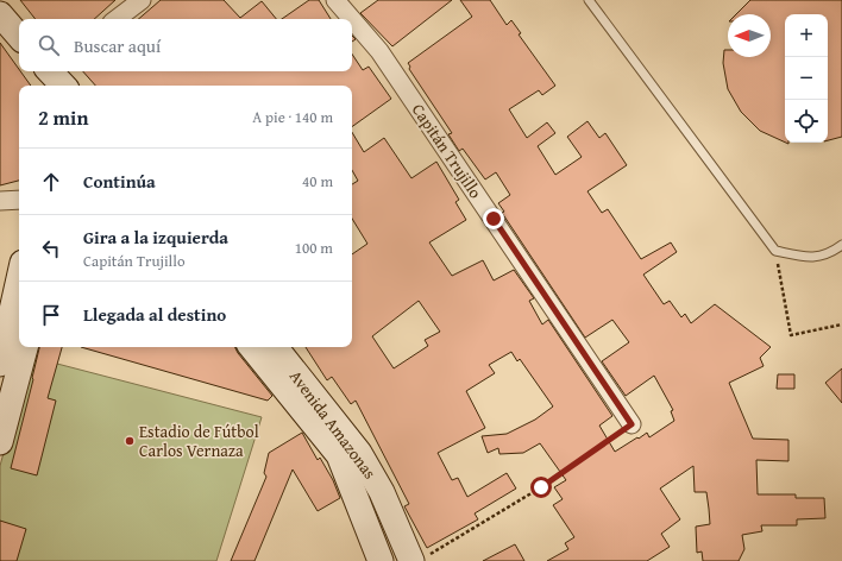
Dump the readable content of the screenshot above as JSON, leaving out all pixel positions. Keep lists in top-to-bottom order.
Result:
{
  "streets": {
    "main road": ["Avenida Amazonas"],
    "street": ["Capitán Trujillo"]
  },
  "places": ["Estadio de Fútbol Carlos Vernaza"],
  "north": "left",
  "page": {
    "map_buttons": ["+", "−"],
    "search": "Buscar aquí",
    "heading": ["2 min", "A pie · 140 m"],
    "list": [
      ["Continúa", "40 m"],
      ["Gira a la izquierda", "Capitán Trujillo", "100 m"],
      "Llegada al destino"
    ]
  }
}
